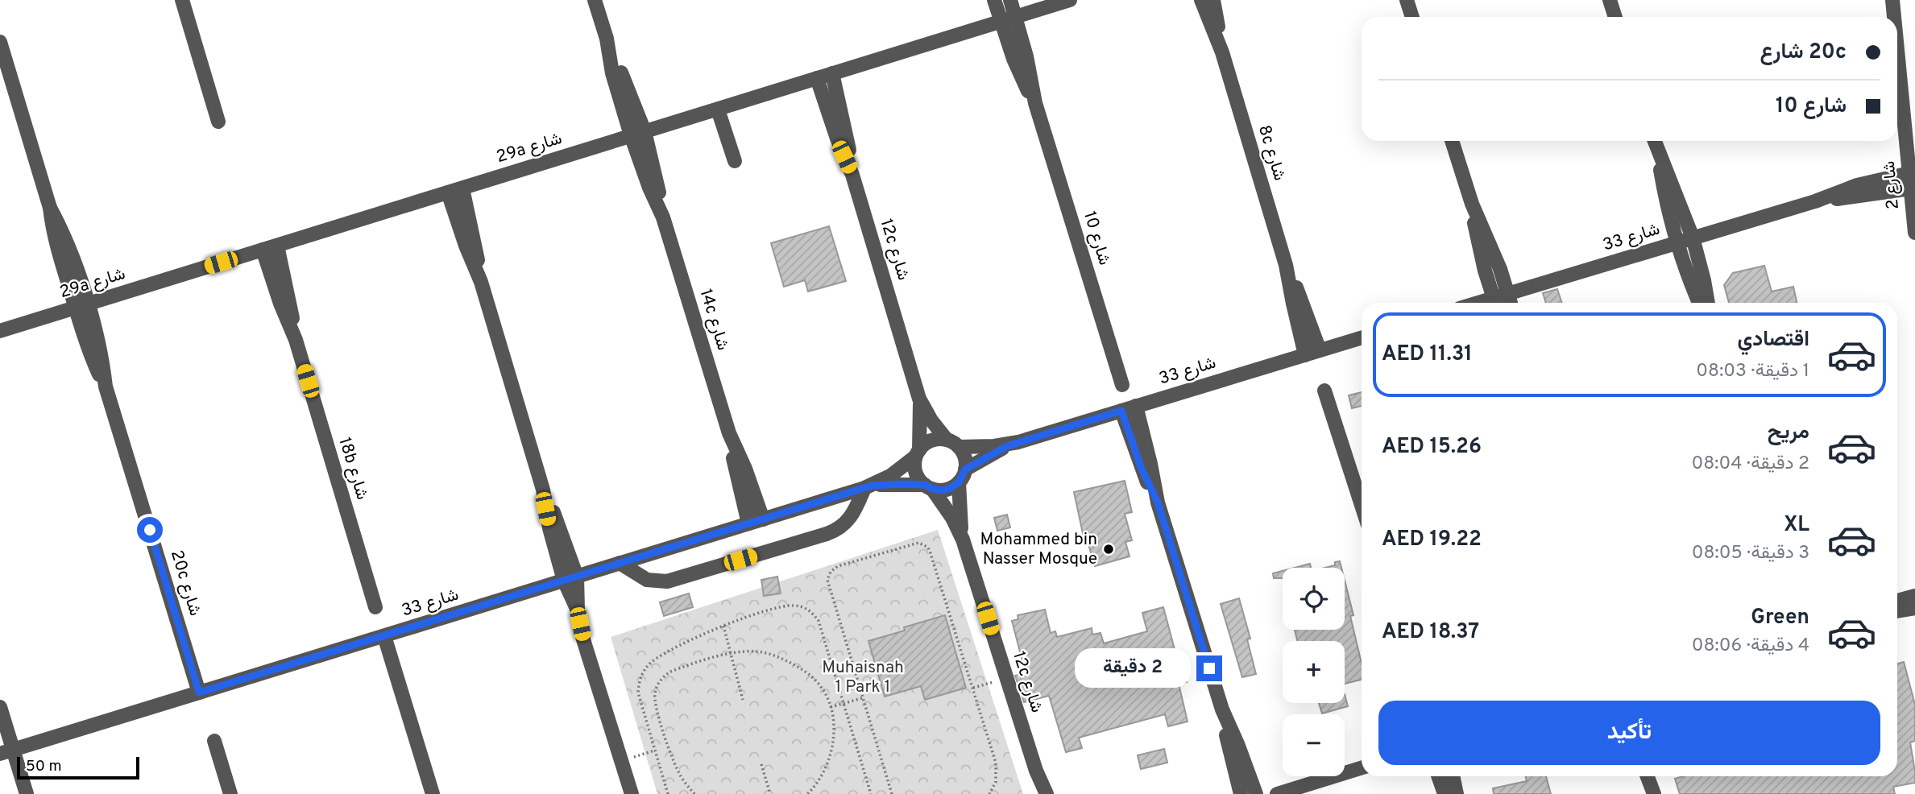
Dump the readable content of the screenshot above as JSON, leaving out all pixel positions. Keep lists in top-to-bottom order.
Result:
{
  "streets": {
    "street": [
      "29a شارع",
      "8c شارع",
      "شارع 2",
      "شارع 33",
      "شارع 10",
      "12c شارع",
      "14c شارع",
      "18b شارع",
      "20c شارع"
    ]
  },
  "crossings": [
    ["29a شارع", "شارع 10"],
    ["29a شارع", "12c شارع"],
    ["29a شارع", "14c شارع"],
    ["29a شارع", "18b شارع"],
    ["29a شارع", "20c شارع"],
    ["8c شارع", "شارع 33"],
    ["شارع 2", "شارع 33"],
    ["شارع 33", "12c شارع"],
    ["شارع 33", "14c شارع"],
    ["شارع 33", "20c شارع"]
  ],
  "parks": ["Muhaisnah 1 Park 1"],
  "places": ["Mohammed bin Nasser Mosque"],
  "scale_bar": "50 m",
  "page": {
    "banner": ["20c شارع", "شارع 10"],
    "list": [
      {
        "name": "اقتصادي",
        "note": "1 دقيقة · 08:03",
        "value": "AED 11.31"
      },
      {
        "name": "مريح",
        "note": "2 دقيقة · 08:04",
        "value": "AED 15.26"
      },
      {
        "name": "XL",
        "note": "3 دقيقة · 08:05",
        "value": "AED 19.22"
      },
      {
        "name": "Green",
        "note": "4 دقيقة · 08:06",
        "value": "AED 18.37"
      }
    ],
    "map_buttons": ["+", "−"],
    "bubble": "2 دقيقة",
    "buttons": "تأكيد",
    "scale": "50 m"
  }
}
